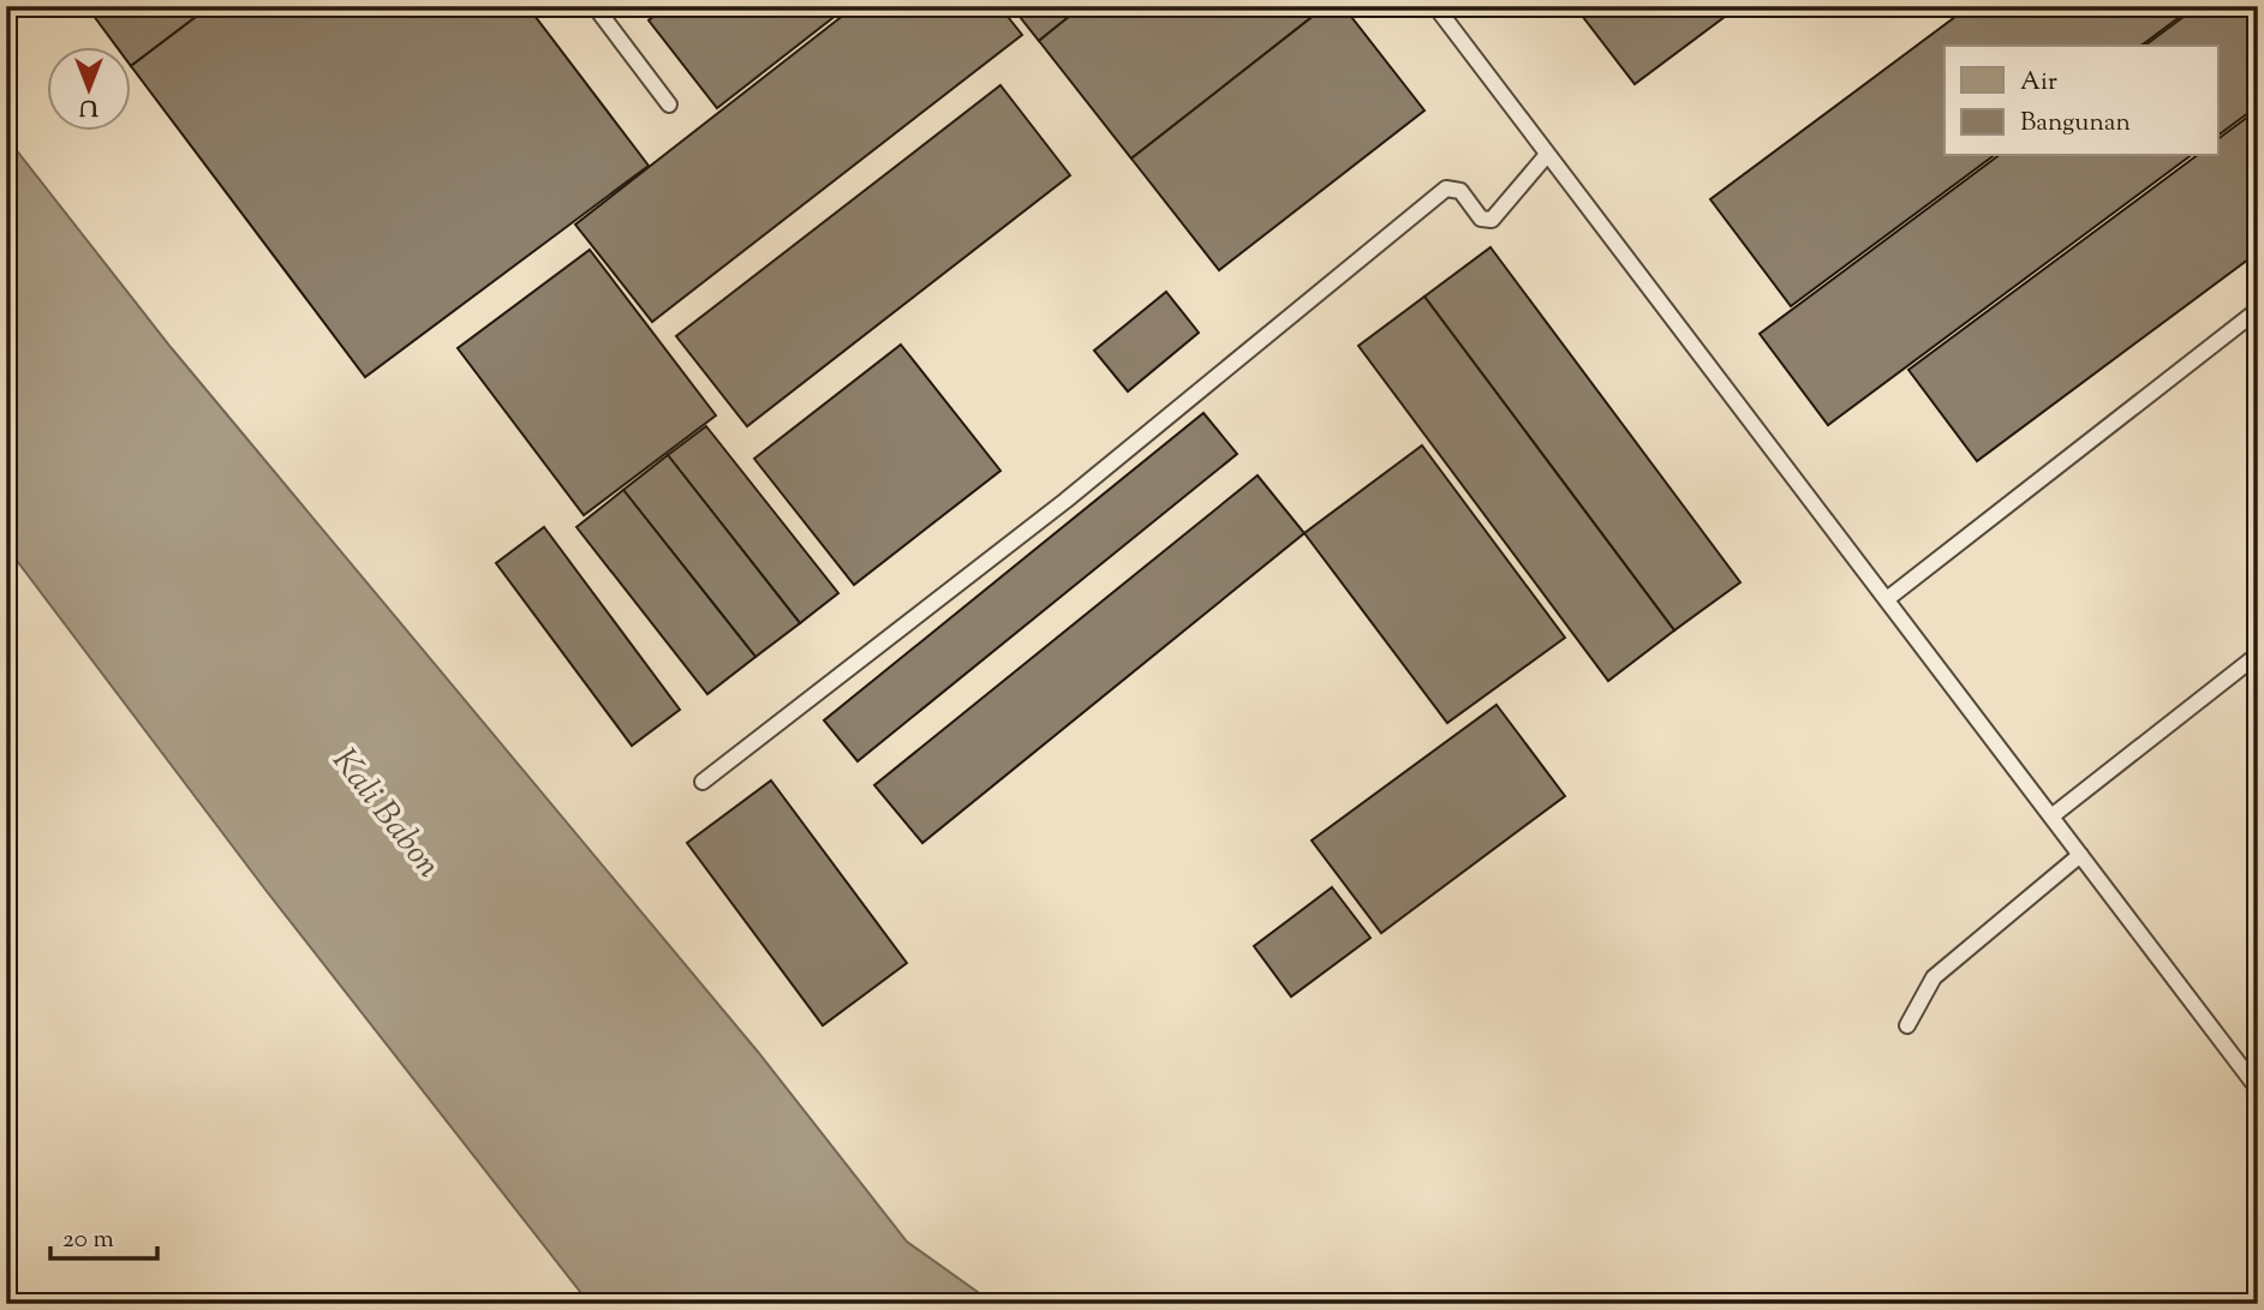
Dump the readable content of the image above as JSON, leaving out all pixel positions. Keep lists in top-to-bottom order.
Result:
{
  "water": ["Kali Babon"],
  "legend": ["Air", "Bangunan"],
  "scale_bar": "20 m",
  "north": "bottom"
}
